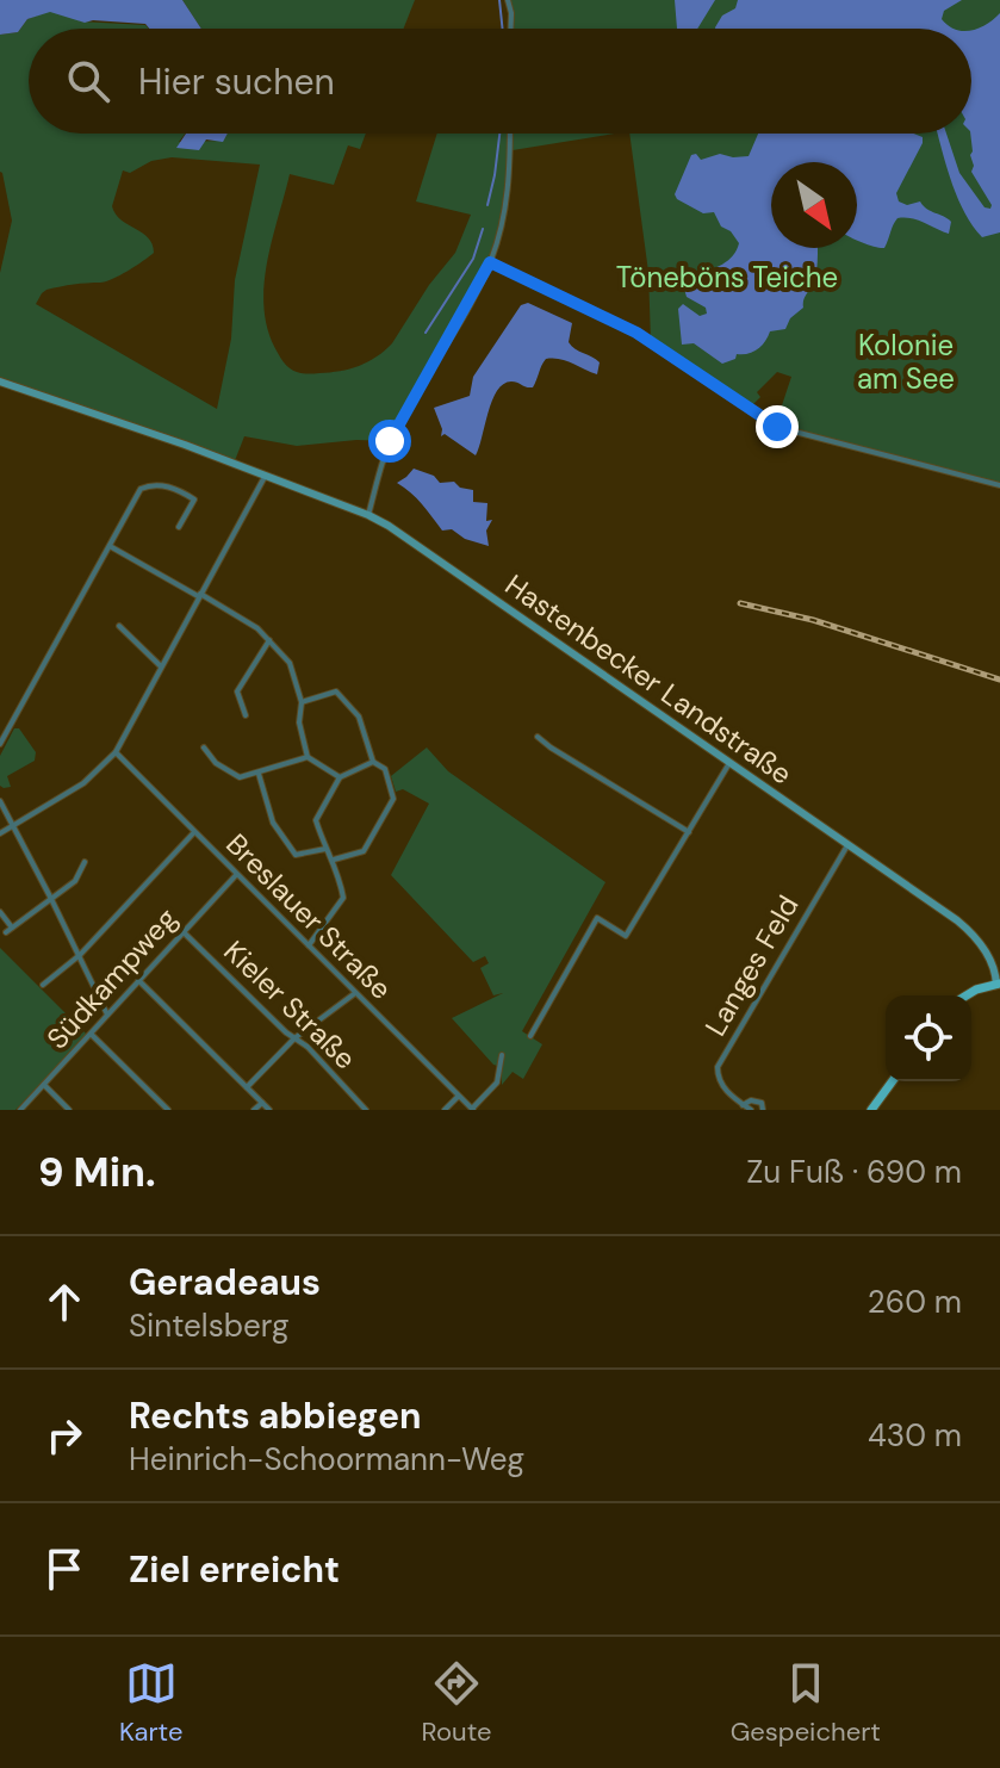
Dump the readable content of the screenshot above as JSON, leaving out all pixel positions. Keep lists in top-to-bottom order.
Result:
{
  "streets": {
    "main road": ["Hastenbecker Landstraße"],
    "street": [
      "Breslauer Straße",
      "Langes Feld",
      "Südkampweg",
      "Kieler Straße"
    ]
  },
  "crossings": [
    ["Hastenbecker Landstraße", "Langes Feld"],
    ["Breslauer Straße", "Südkampweg"],
    ["Südkampweg", "Kieler Straße"]
  ],
  "parks": ["Töneböns Teiche", "Kolonie am See"],
  "north": "bottom right",
  "page": {
    "search": "Hier suchen",
    "heading": ["9 Min.", "Zu Fuß · 690 m"],
    "list": [
      ["Geradeaus", "Sintelsberg", "260 m"],
      ["Rechts abbiegen", "Heinrich-Schoormann-Weg", "430 m"],
      "Ziel erreicht"
    ],
    "nav": ["Karte", "Route", "Gespeichert"]
  }
}
